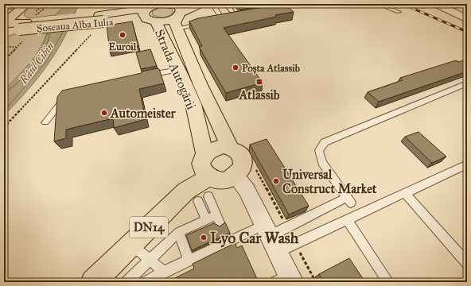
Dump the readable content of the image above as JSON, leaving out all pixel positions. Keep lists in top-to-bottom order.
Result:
{
  "streets": {
    "main road": ["Șoseaua Alba Iulia", "Strada Autogării", "DN14"]
  },
  "crossings": [
    ["Șoseaua Alba Iulia", "Strada Autogării"]
  ],
  "water": ["Râul Cibin"],
  "places": {
    "other": [
      "Euroil",
      "Poșta Atlassib",
      "Automeister",
      "Universal Construct Market",
      "Lyo Car Wash"
    ],
    "transit": ["Atlassib"]
  }
}
